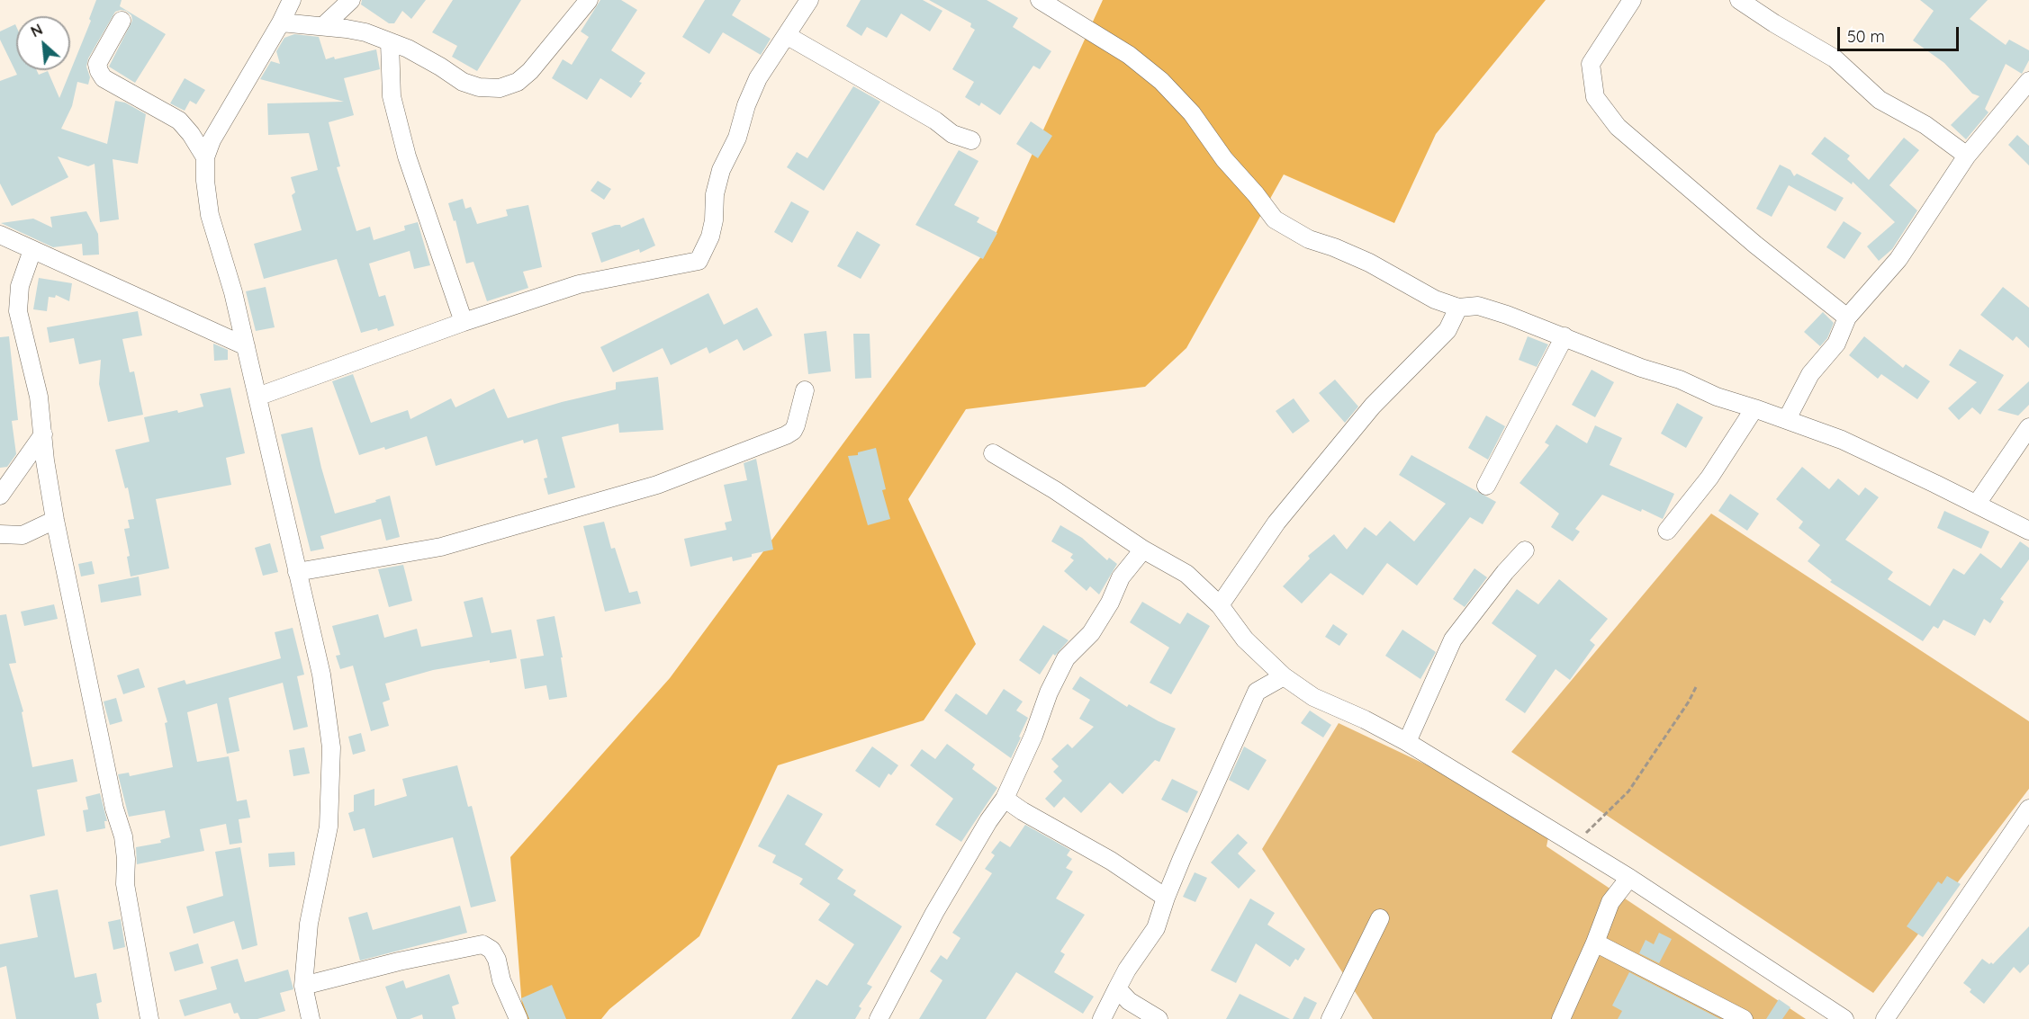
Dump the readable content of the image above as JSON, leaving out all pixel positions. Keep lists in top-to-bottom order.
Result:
{
  "scale_bar": "50 m",
  "north": "top left"
}
